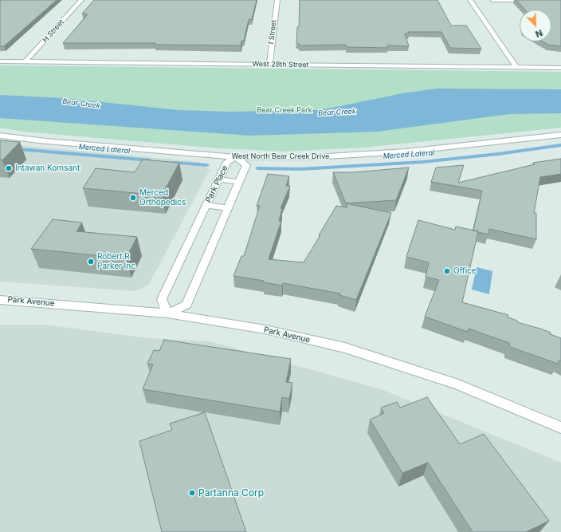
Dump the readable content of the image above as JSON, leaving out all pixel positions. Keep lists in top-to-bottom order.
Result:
{
  "streets": {
    "street": [
      "H Street",
      "I Street",
      "West 28th Street",
      "West North Bear Creek Drive",
      "Park Place",
      "Park Avenue"
    ]
  },
  "crossings": [
    ["H Street", "West 28th Street"],
    ["I Street", "West 28th Street"],
    ["West North Bear Creek Drive", "Park Place"],
    ["Park Place", "Park Avenue"]
  ],
  "water": ["Bear Creek", "Merced Lateral"],
  "parks": ["Bear Creek Park"],
  "places": [
    "Intawan Komsant",
    "Merced Orthopedics",
    "Robert R Parker Inc",
    "Office",
    "Partanna Corp"
  ],
  "north": "bottom right"
}
